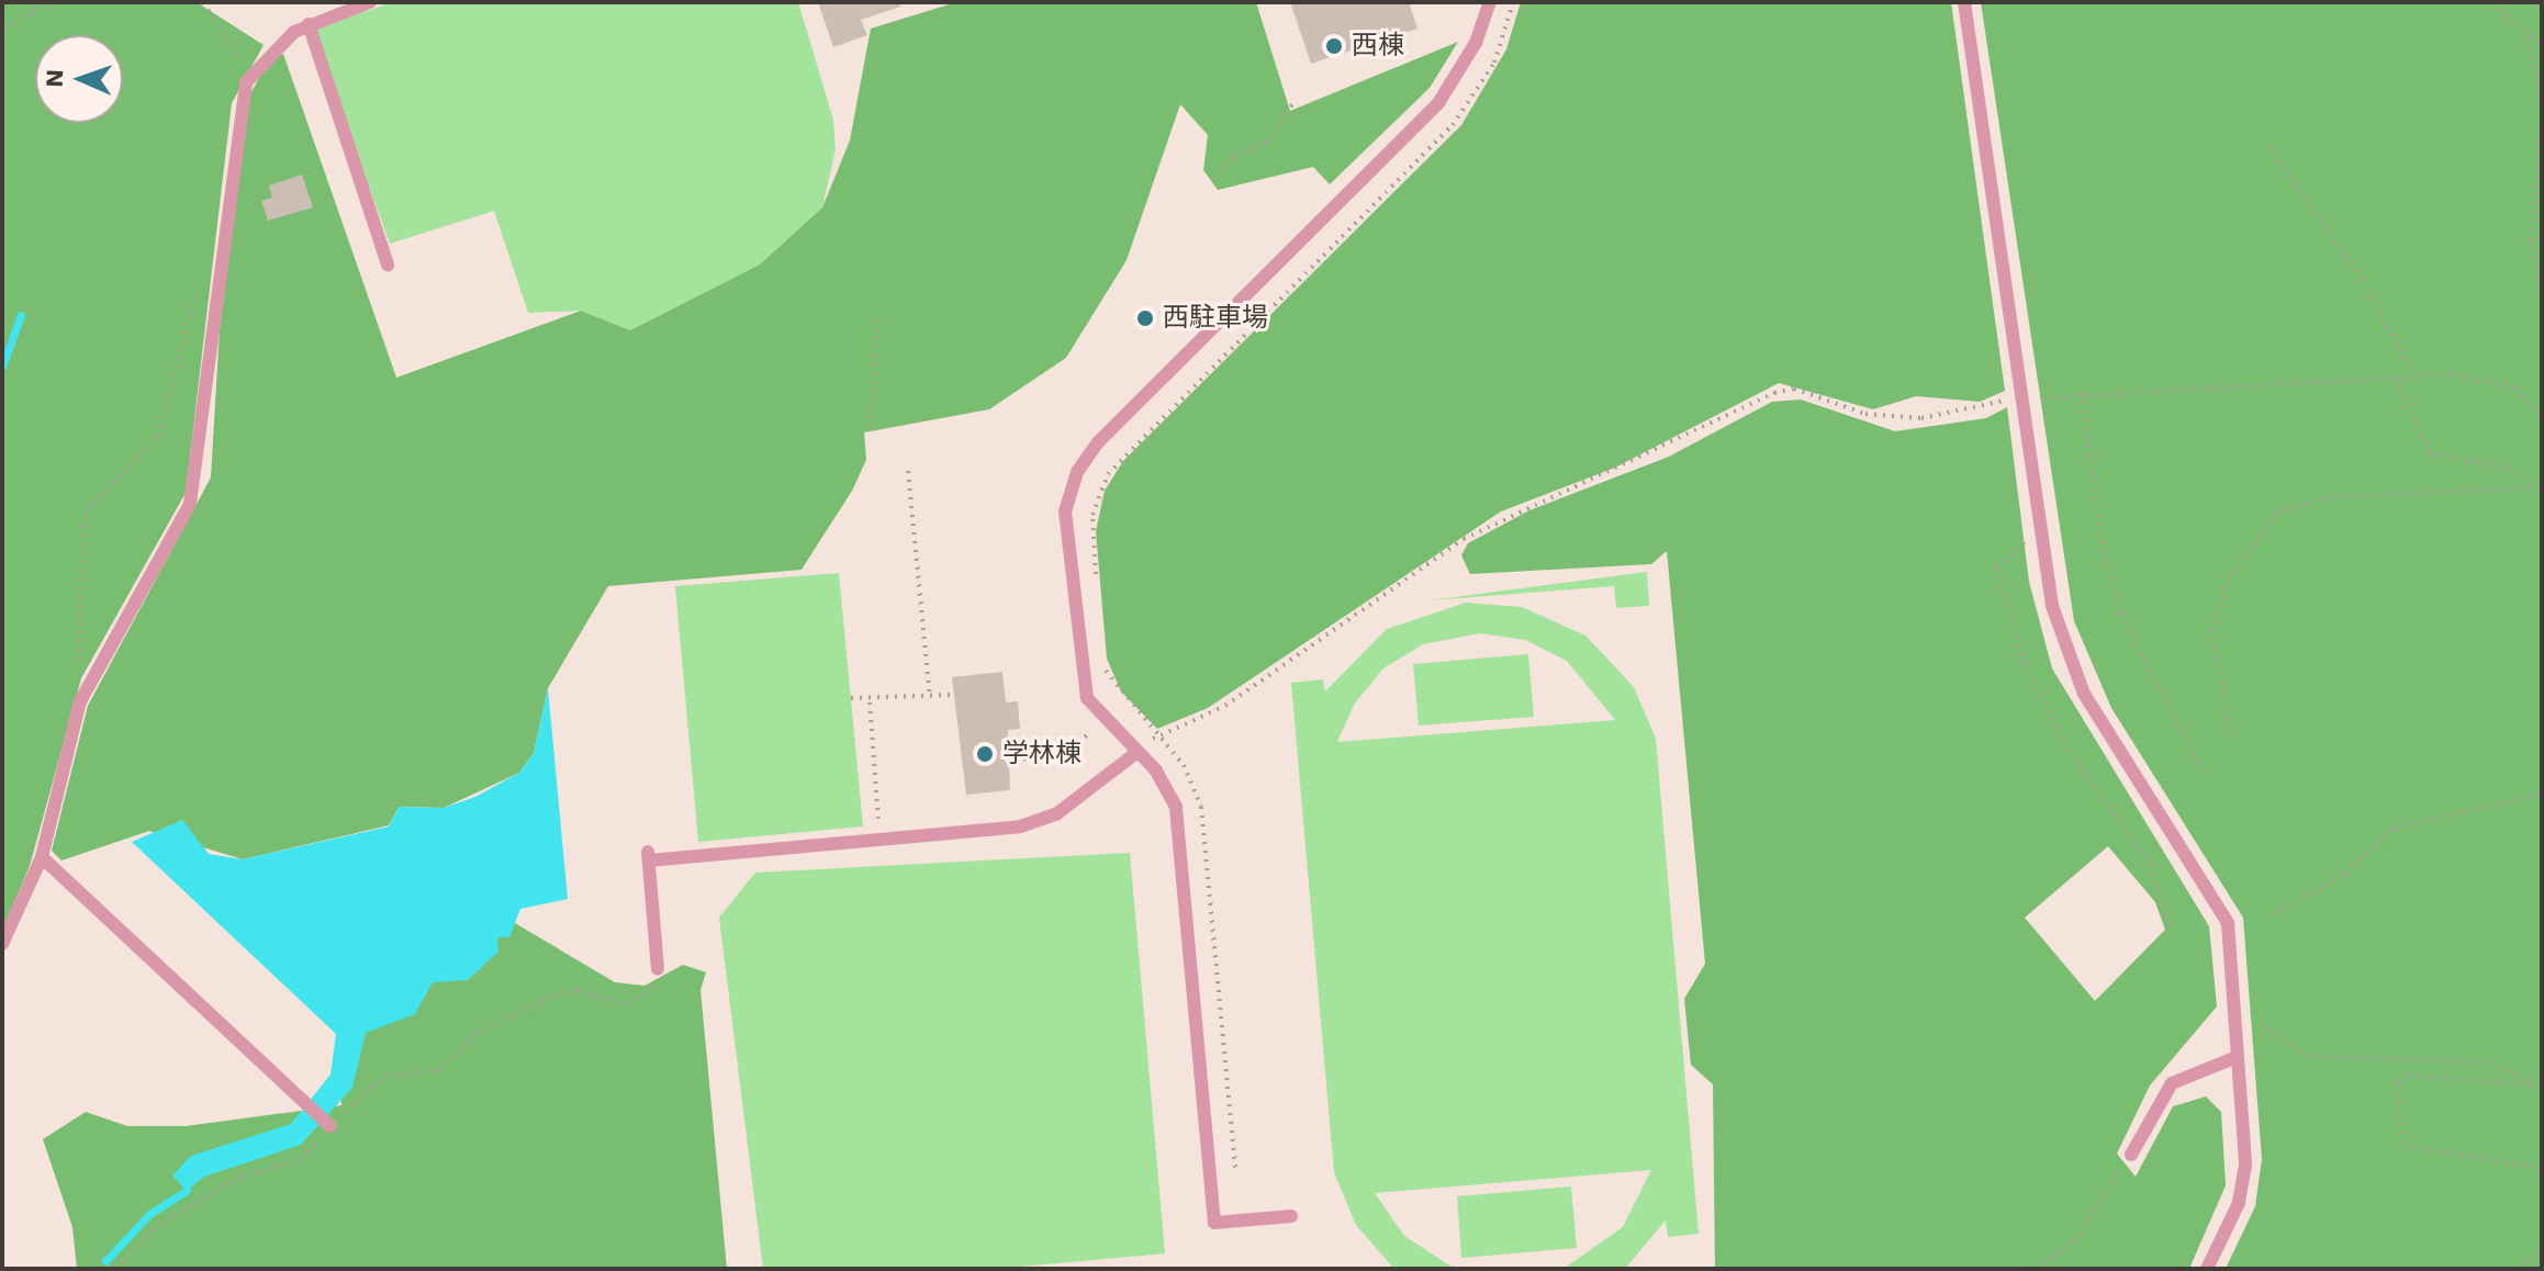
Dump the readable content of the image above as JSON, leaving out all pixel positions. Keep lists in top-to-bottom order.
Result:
{
  "places": ["西棟", "西駐車場", "学林棟"],
  "north": "left"
}
